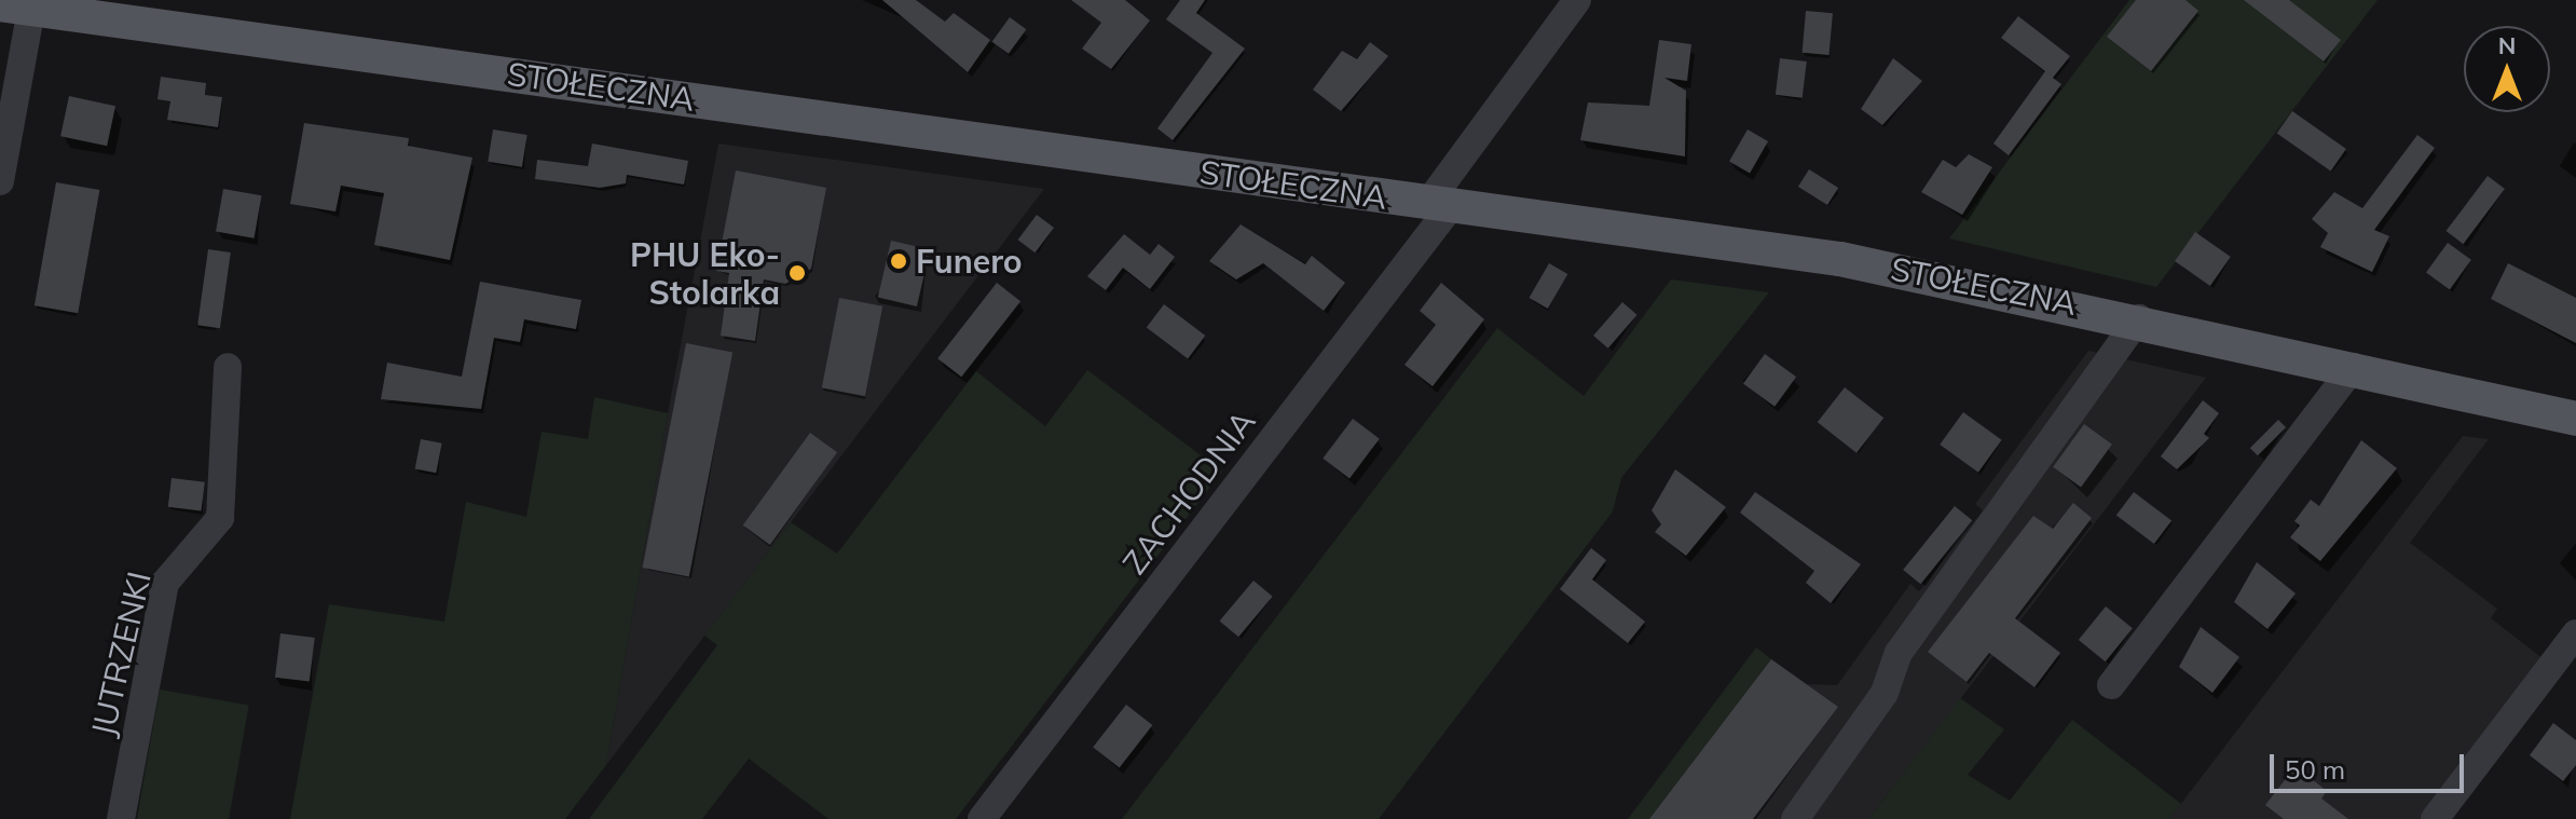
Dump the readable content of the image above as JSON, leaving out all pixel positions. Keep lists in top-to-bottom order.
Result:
{
  "streets": {
    "main road": ["STOŁECZNA"],
    "street": ["ZACHODNIA", "JUTRZENKI"]
  },
  "crossings": [
    ["STOŁECZNA", "ZACHODNIA"]
  ],
  "places": ["Funero", "PHU Eko- Stolarka"],
  "scale_bar": "50 m",
  "north": "top"
}
